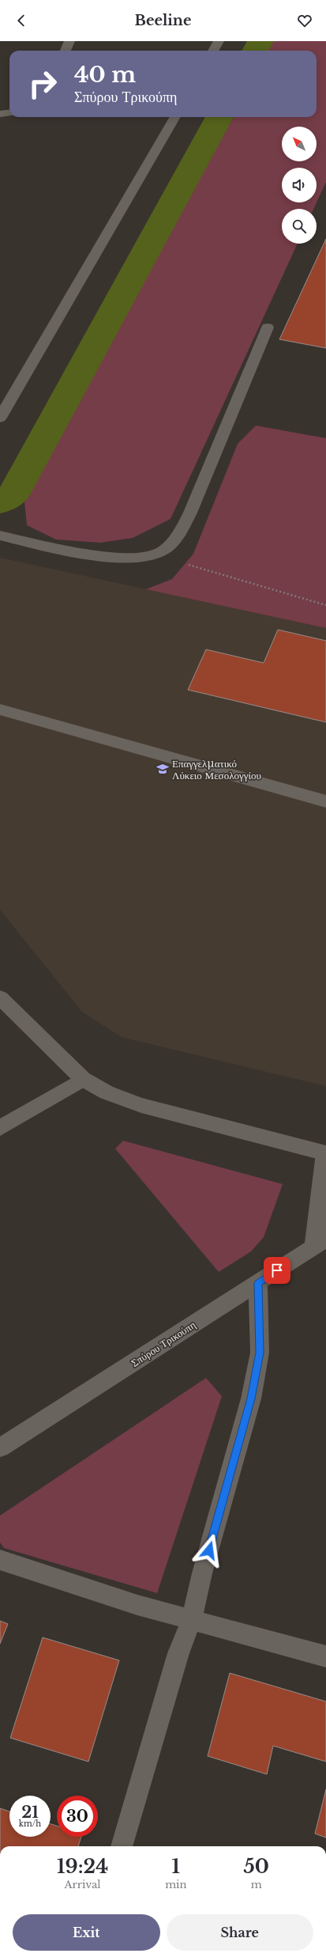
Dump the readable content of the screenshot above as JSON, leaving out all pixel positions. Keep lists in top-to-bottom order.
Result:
{
  "streets": {
    "street": ["Σπύρου Τρικούπη"]
  },
  "places": {
    "school or university": ["Επαγγελματικό Λύκειο Μεσολογγίου"]
  },
  "north": "top left",
  "page": {
    "header": "Beeline",
    "turn": ["40 m", "Σπύρου Τρικούπη"],
    "speed": "21 km/h",
    "limit": "30",
    "eta": [
      "19:24",
      "Arrival",
      "1",
      "min",
      "50",
      "m"
    ],
    "buttons": ["Exit", "Share"]
  }
}
